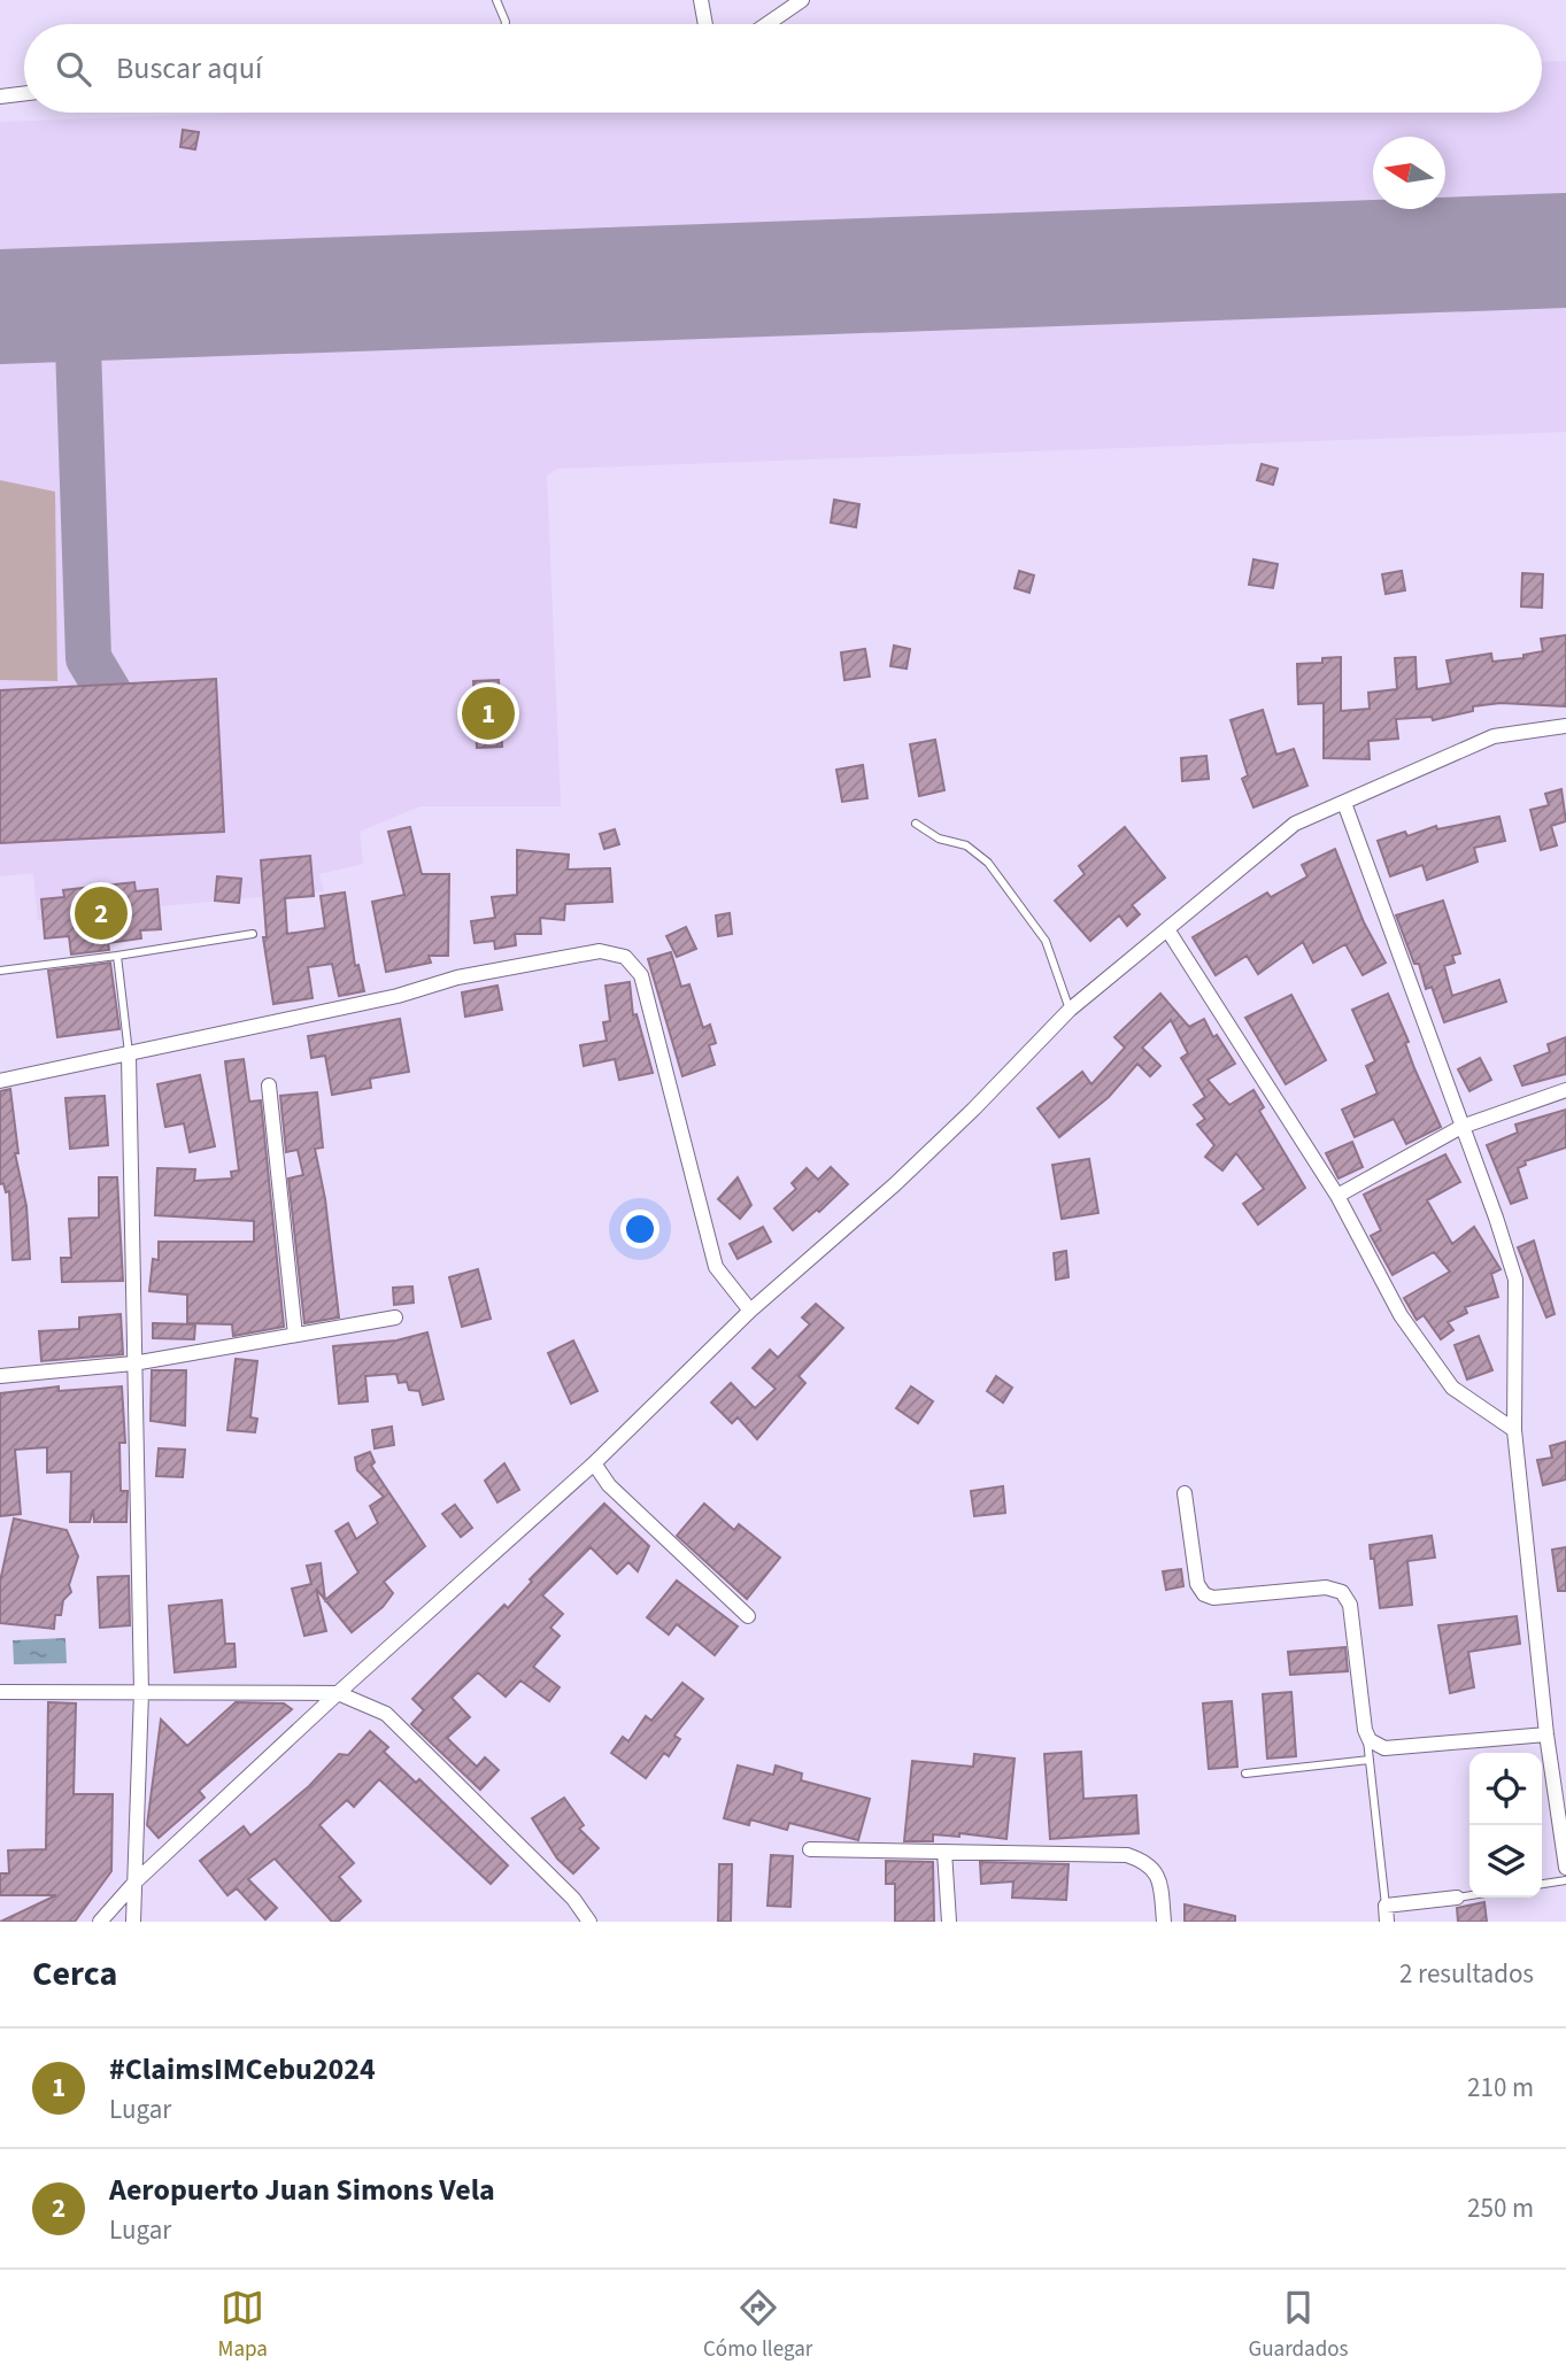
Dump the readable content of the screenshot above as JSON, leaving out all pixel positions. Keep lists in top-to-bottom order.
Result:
{
  "north": "left",
  "page": {
    "search": "Buscar aquí",
    "pins": ["1", "2"],
    "heading": ["Cerca", "2 resultados"],
    "list": [
      {
        "mark": "1",
        "name": "#ClaimsIMCebu2024",
        "note": "Lugar",
        "value": "210 m"
      },
      {
        "mark": "2",
        "name": "Aeropuerto Juan Simons Vela",
        "note": "Lugar",
        "value": "250 m"
      }
    ],
    "nav": ["Mapa", "Cómo llegar", "Guardados"]
  }
}
